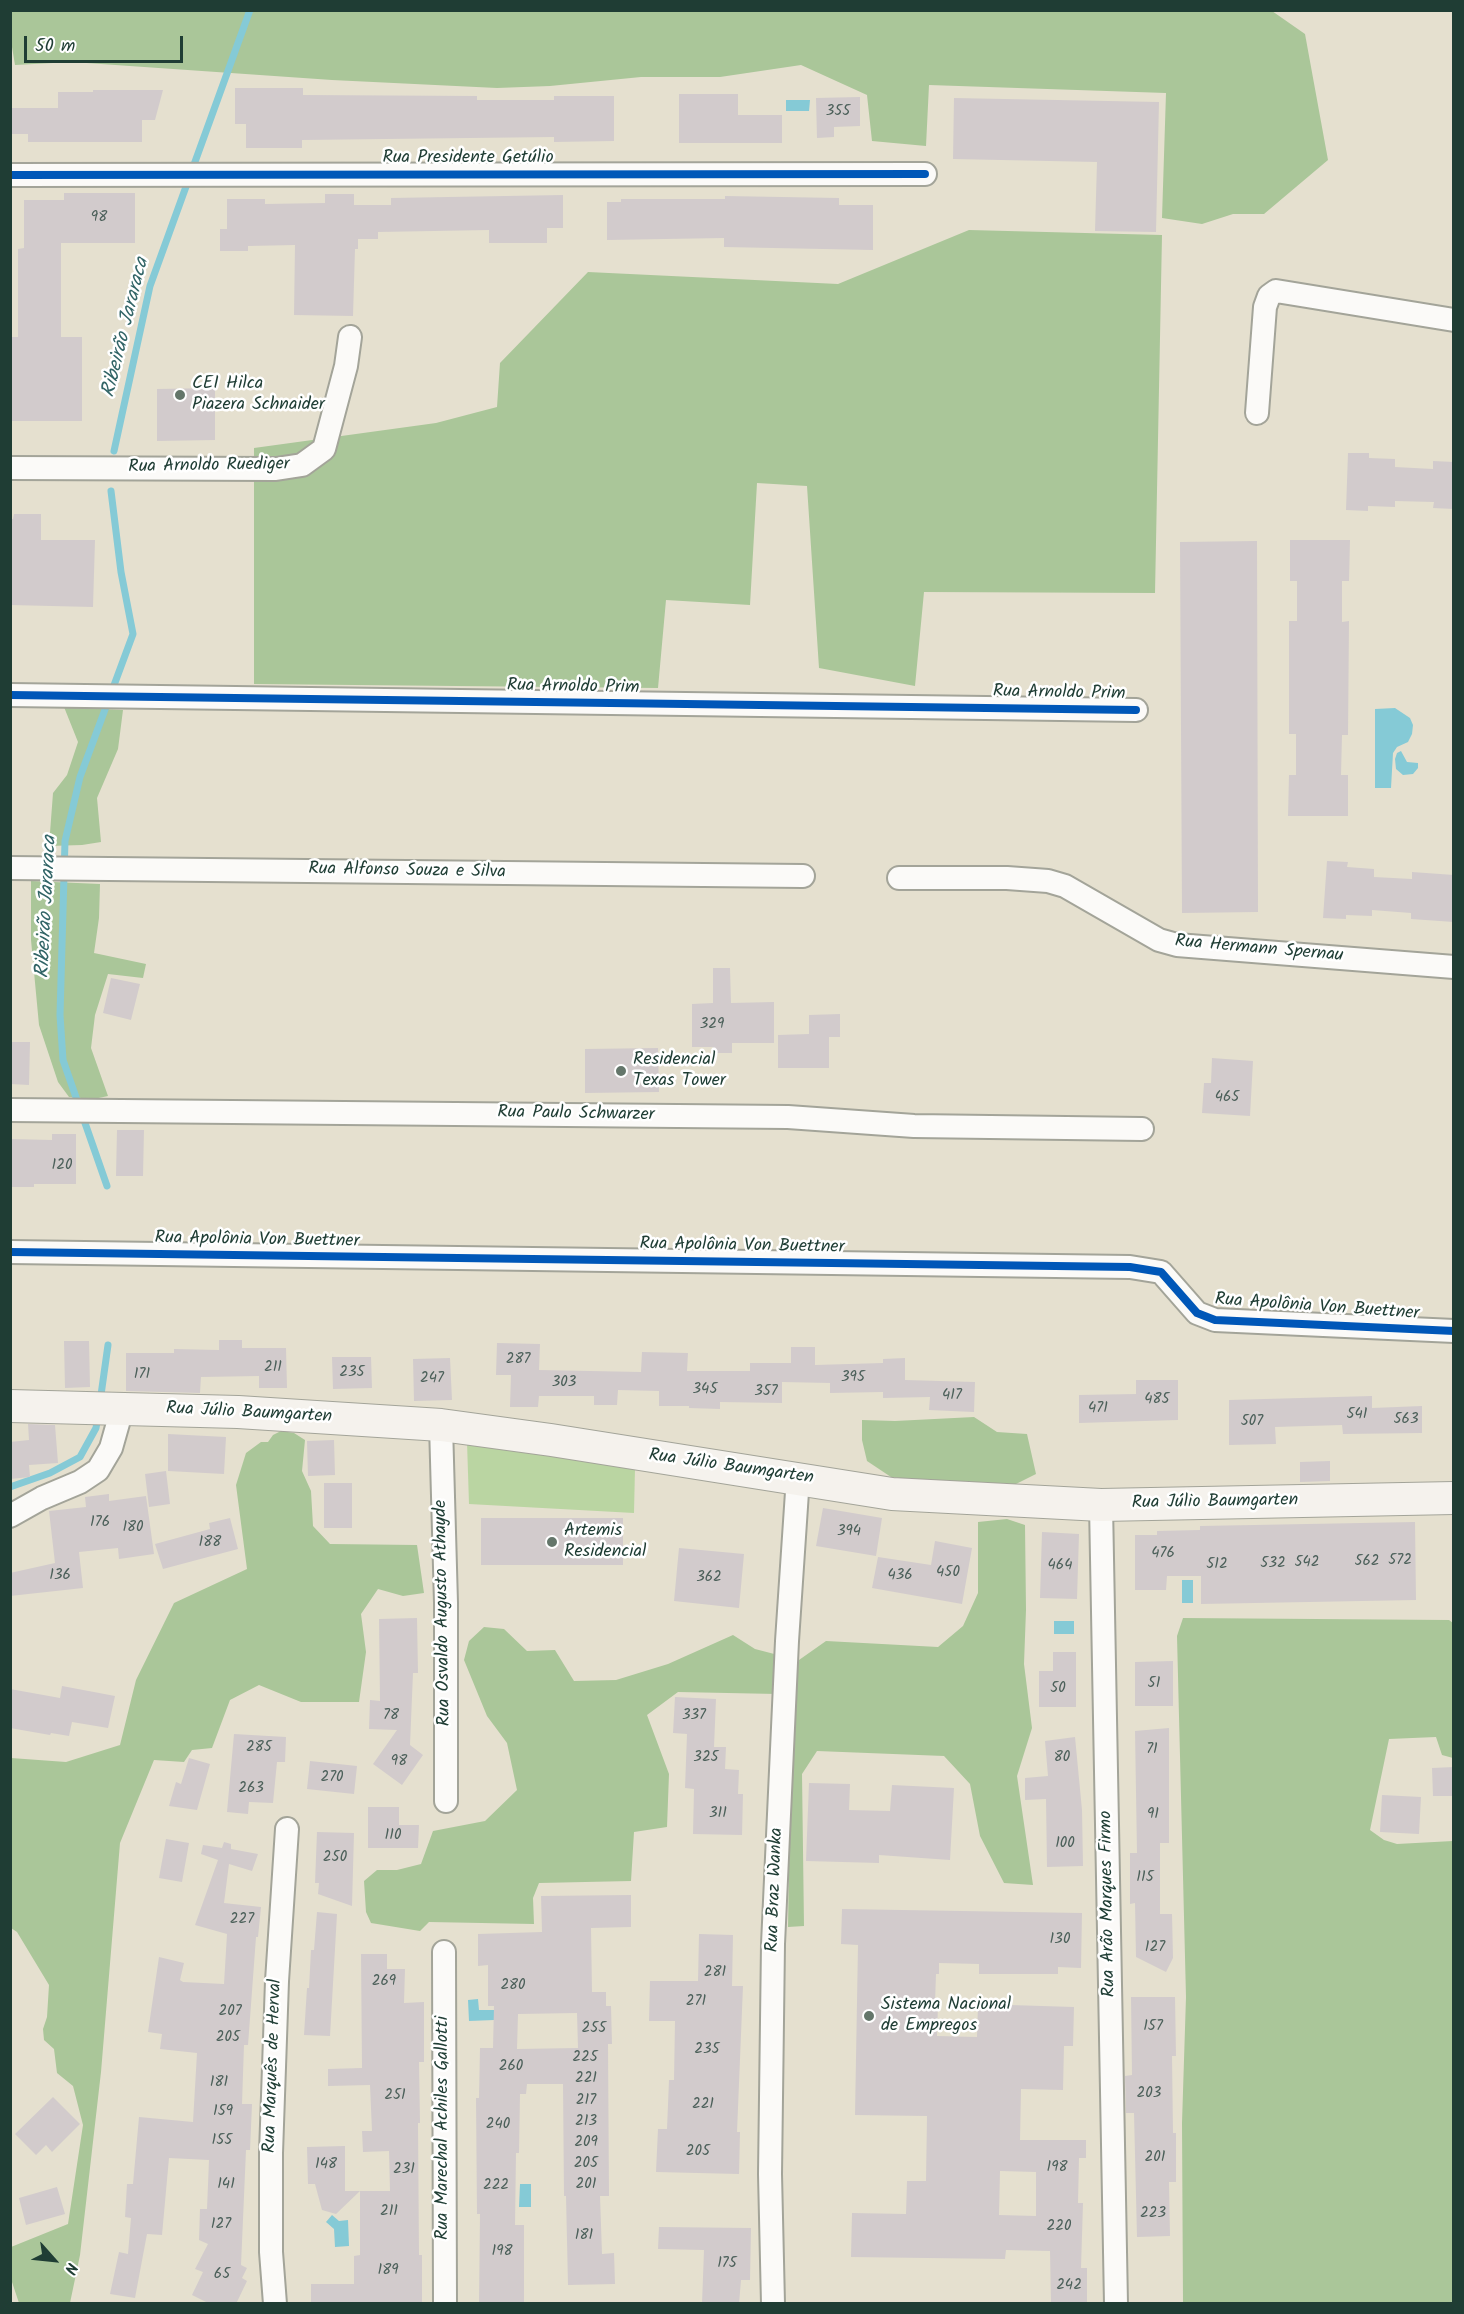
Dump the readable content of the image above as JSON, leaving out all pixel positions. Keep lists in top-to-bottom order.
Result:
{
  "streets": {
    "street": [
      "Rua Presidente Getúlio",
      "Rua Arnoldo Ruediger",
      "Rua Arnoldo Prim",
      "Rua Alfonso Souza e Silva",
      "Rua Hermann Spernau",
      "Rua Paulo Schwarzer",
      "Rua Apolônia Von Buettner",
      "Rua Júlio Baumgarten",
      "Rua Osvaldo Augusto Athayde",
      "Rua Braz Wanka",
      "Rua Arão Marques Firmo",
      "Rua Marquês de Herval",
      "Rua Marechal Achiles Gallotti"
    ]
  },
  "crossings": [
    ["Rua Júlio Baumgarten", "Rua Osvaldo Augusto Athayde"],
    ["Rua Júlio Baumgarten", "Rua Braz Wanka"],
    ["Rua Júlio Baumgarten", "Rua Arão Marques Firmo"]
  ],
  "water": ["Ribeirão Jararaca"],
  "places": [
    "CEI Hilca Piazera Schnaider",
    "Residencial Texas Tower",
    "Artemis Residencial",
    "Sistema Nacional de Empregos"
  ],
  "house_numbers": [
    "355",
    "98",
    "329",
    "465",
    "120",
    "287",
    "211",
    "235",
    "171",
    "395",
    "247",
    "303",
    "345",
    "357",
    "417",
    "485",
    "471",
    "541",
    "563",
    "507",
    "176",
    "180",
    "394",
    "188",
    "476",
    "572",
    "562",
    "542",
    "532",
    "512",
    "464",
    "450",
    "136",
    "436",
    "362",
    "51",
    "50",
    "78",
    "337",
    "285",
    "71",
    "325",
    "80",
    "98",
    "270",
    "263",
    "311",
    "91",
    "110",
    "100",
    "250",
    "115",
    "227",
    "130",
    "127",
    "281",
    "269",
    "280",
    "271",
    "207",
    "157",
    "255",
    "205",
    "235",
    "225",
    "260",
    "221",
    "181",
    "203",
    "251",
    "217",
    "221",
    "159",
    "213",
    "240",
    "155",
    "209",
    "205",
    "201",
    "205",
    "148",
    "198",
    "231",
    "141",
    "201",
    "222",
    "211",
    "223",
    "127",
    "220",
    "181",
    "198",
    "175",
    "189",
    "65",
    "242"
  ],
  "scale_bar": "50 m",
  "north": "bottom right"
}
